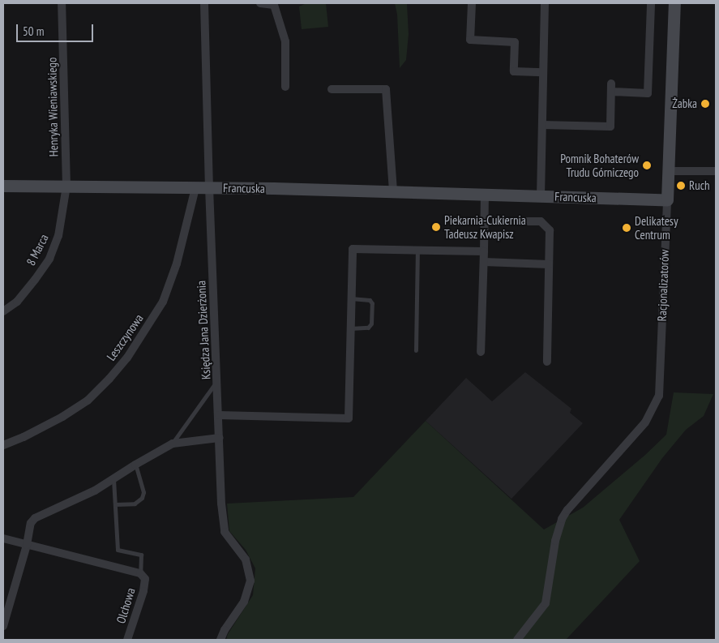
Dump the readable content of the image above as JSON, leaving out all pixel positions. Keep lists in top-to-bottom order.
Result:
{
  "streets": {
    "street": [
      "Henryka Wieniawskiego",
      "Francuska",
      "8 Marca",
      "Racjonalizatorów",
      "Księdza Jana Dzierżonia",
      "Leszczynowa",
      "Olchowa"
    ]
  },
  "crossings": [
    ["Henryka Wieniawskiego", "Francuska"],
    ["Henryka Wieniawskiego", "8 Marca"],
    ["Francuska", "8 Marca"],
    ["Francuska", "Racjonalizatorów"],
    ["Francuska", "Księdza Jana Dzierżonia"],
    ["Francuska", "Leszczynowa"]
  ],
  "places": [
    "Żabka",
    "Pomnik Bohaterów Trudu Górniczego",
    "Ruch",
    "Piekarnia-Cukiernia Tadeusz Kwapisz",
    "Delikatesy Centrum"
  ],
  "scale_bar": "50 m"
}
